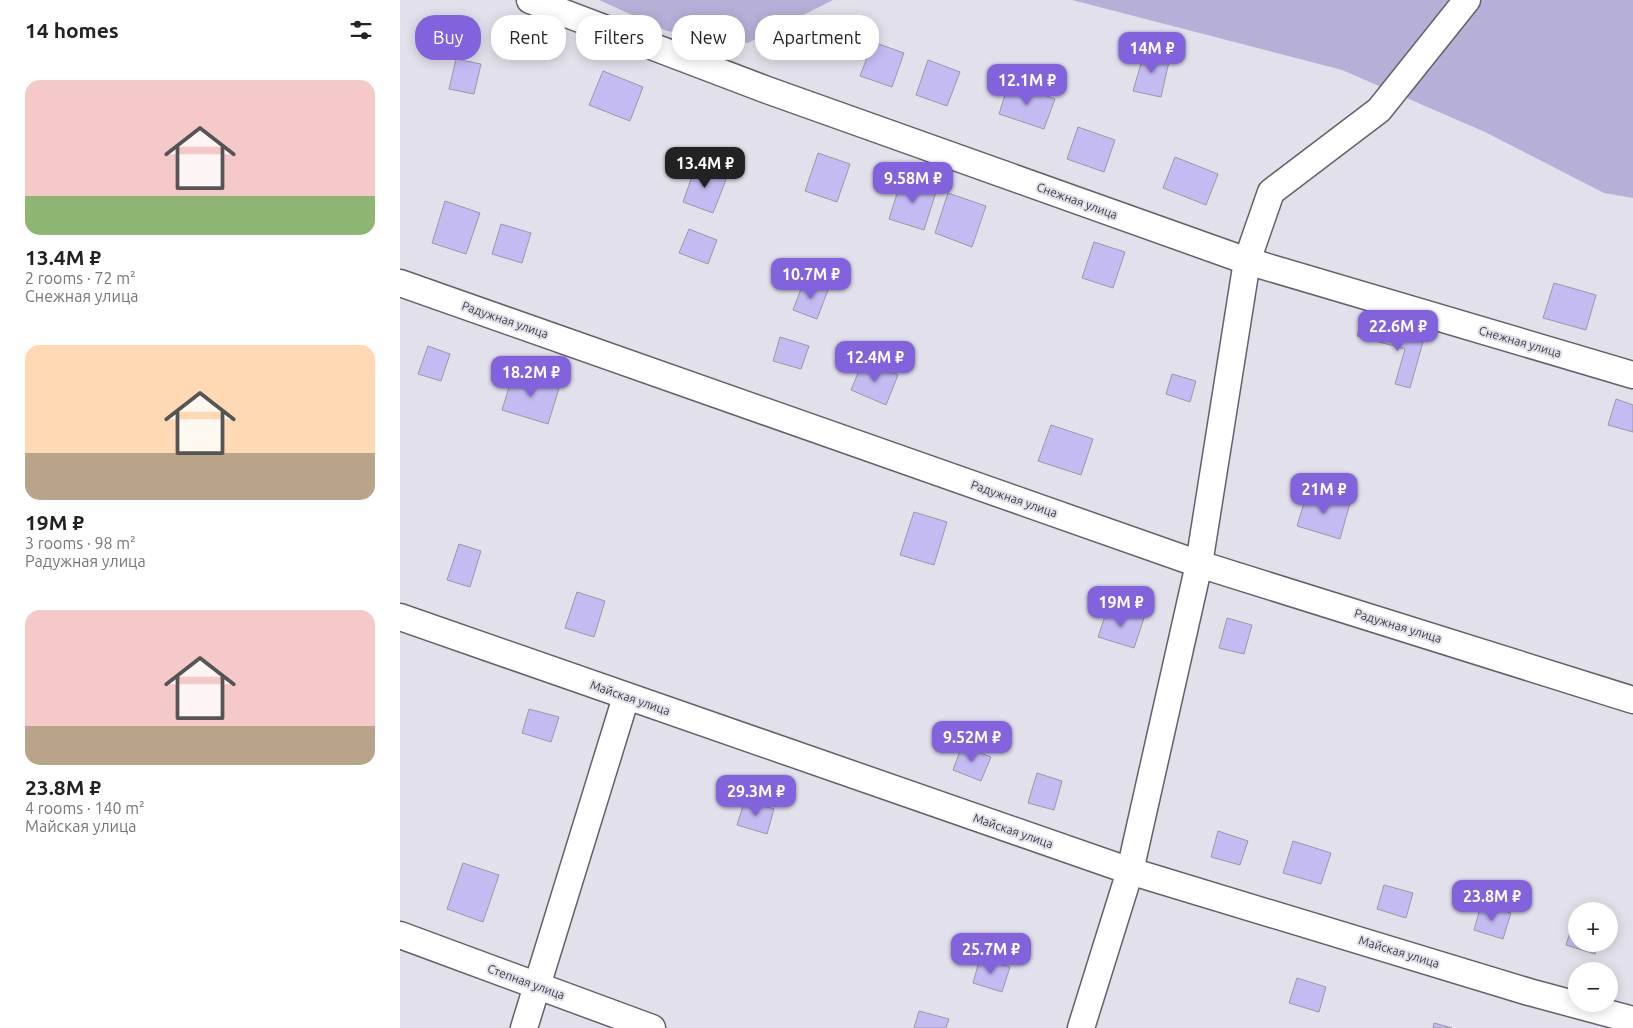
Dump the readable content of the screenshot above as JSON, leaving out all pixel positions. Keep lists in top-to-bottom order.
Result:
{
  "streets": {
    "street": [
      "Снежная улица",
      "Радужная улица",
      "Майская улица",
      "Степная улица"
    ]
  },
  "page": {
    "heading": "14 homes",
    "chip": [
      "Buy",
      "Rent",
      "Filters",
      "New",
      "Apartment"
    ],
    "price": [
      "14M ₽",
      "12.1M ₽",
      "13.4M ₽",
      "9.58M ₽",
      "10.7M ₽",
      "22.6M ₽",
      "12.4M ₽",
      "18.2M ₽",
      "21M ₽",
      "19M ₽",
      "9.52M ₽",
      "29.3M ₽",
      "23.8M ₽",
      "25.7M ₽"
    ],
    "list": [
      {
        "name": "13.4M ₽",
        "note": "2 rooms · 72 m² · Снежная улица"
      },
      {
        "name": "19M ₽",
        "note": "3 rooms · 98 m² · Радужная улица"
      },
      {
        "name": "23.8M ₽",
        "note": "4 rooms · 140 m² · Майская улица"
      }
    ],
    "map_buttons": ["+", "−"]
  }
}
